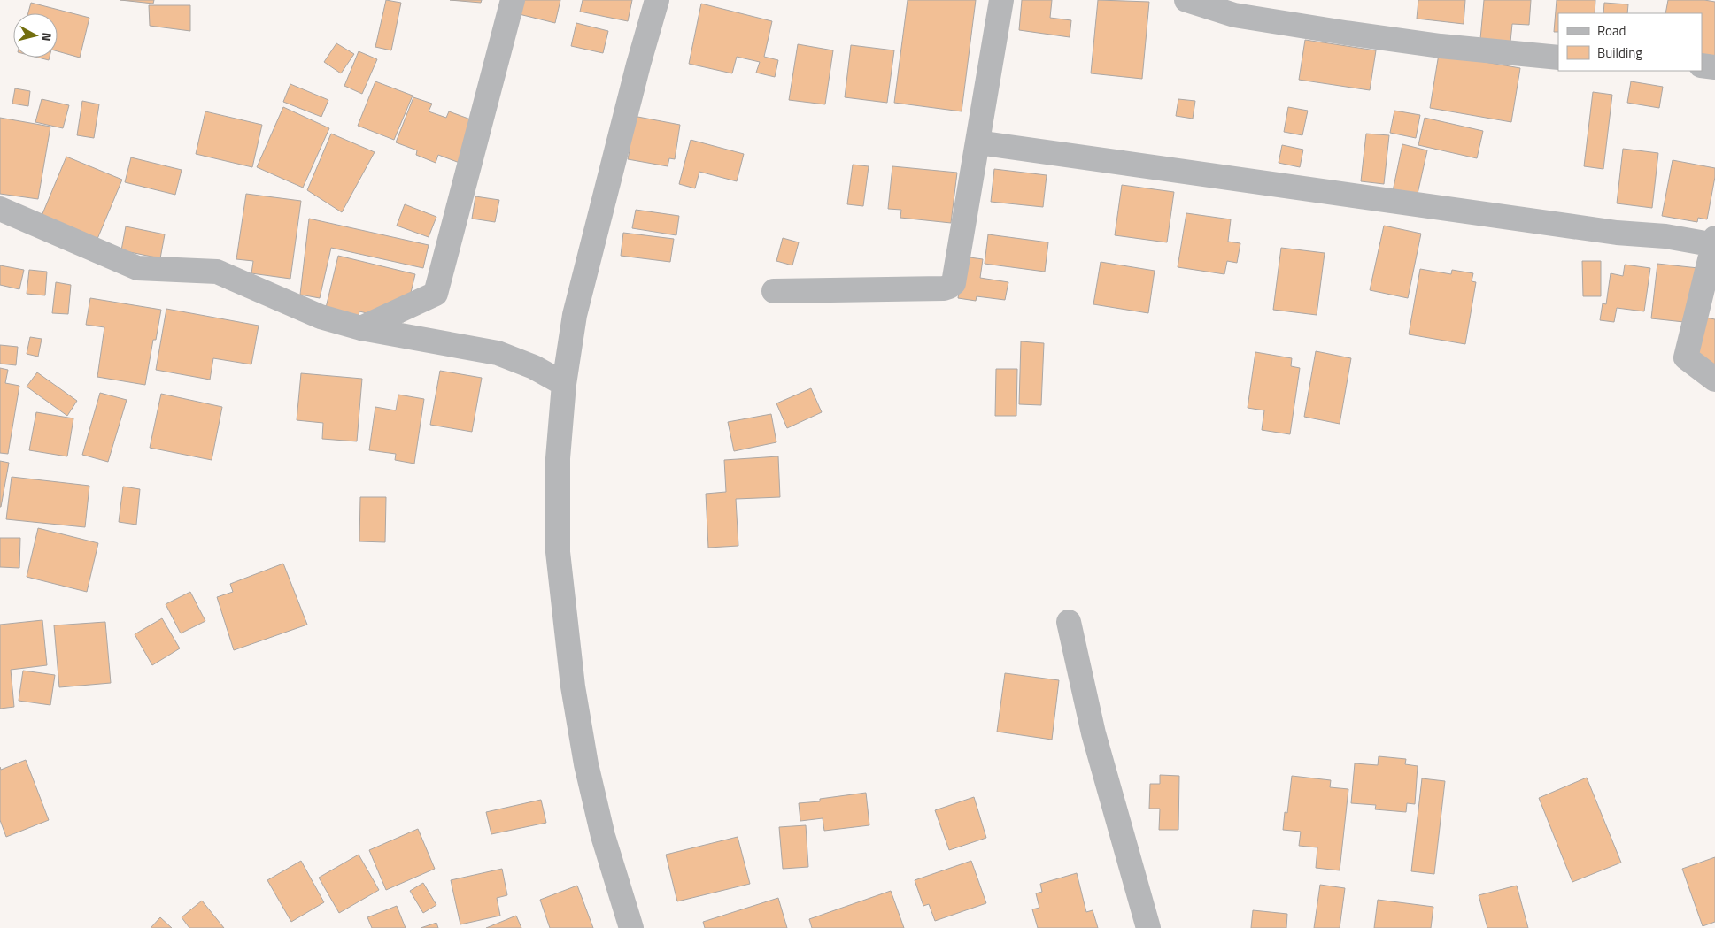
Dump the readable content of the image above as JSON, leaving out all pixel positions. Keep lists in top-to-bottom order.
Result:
{
  "legend": ["Road", "Building"],
  "north": "right"
}
